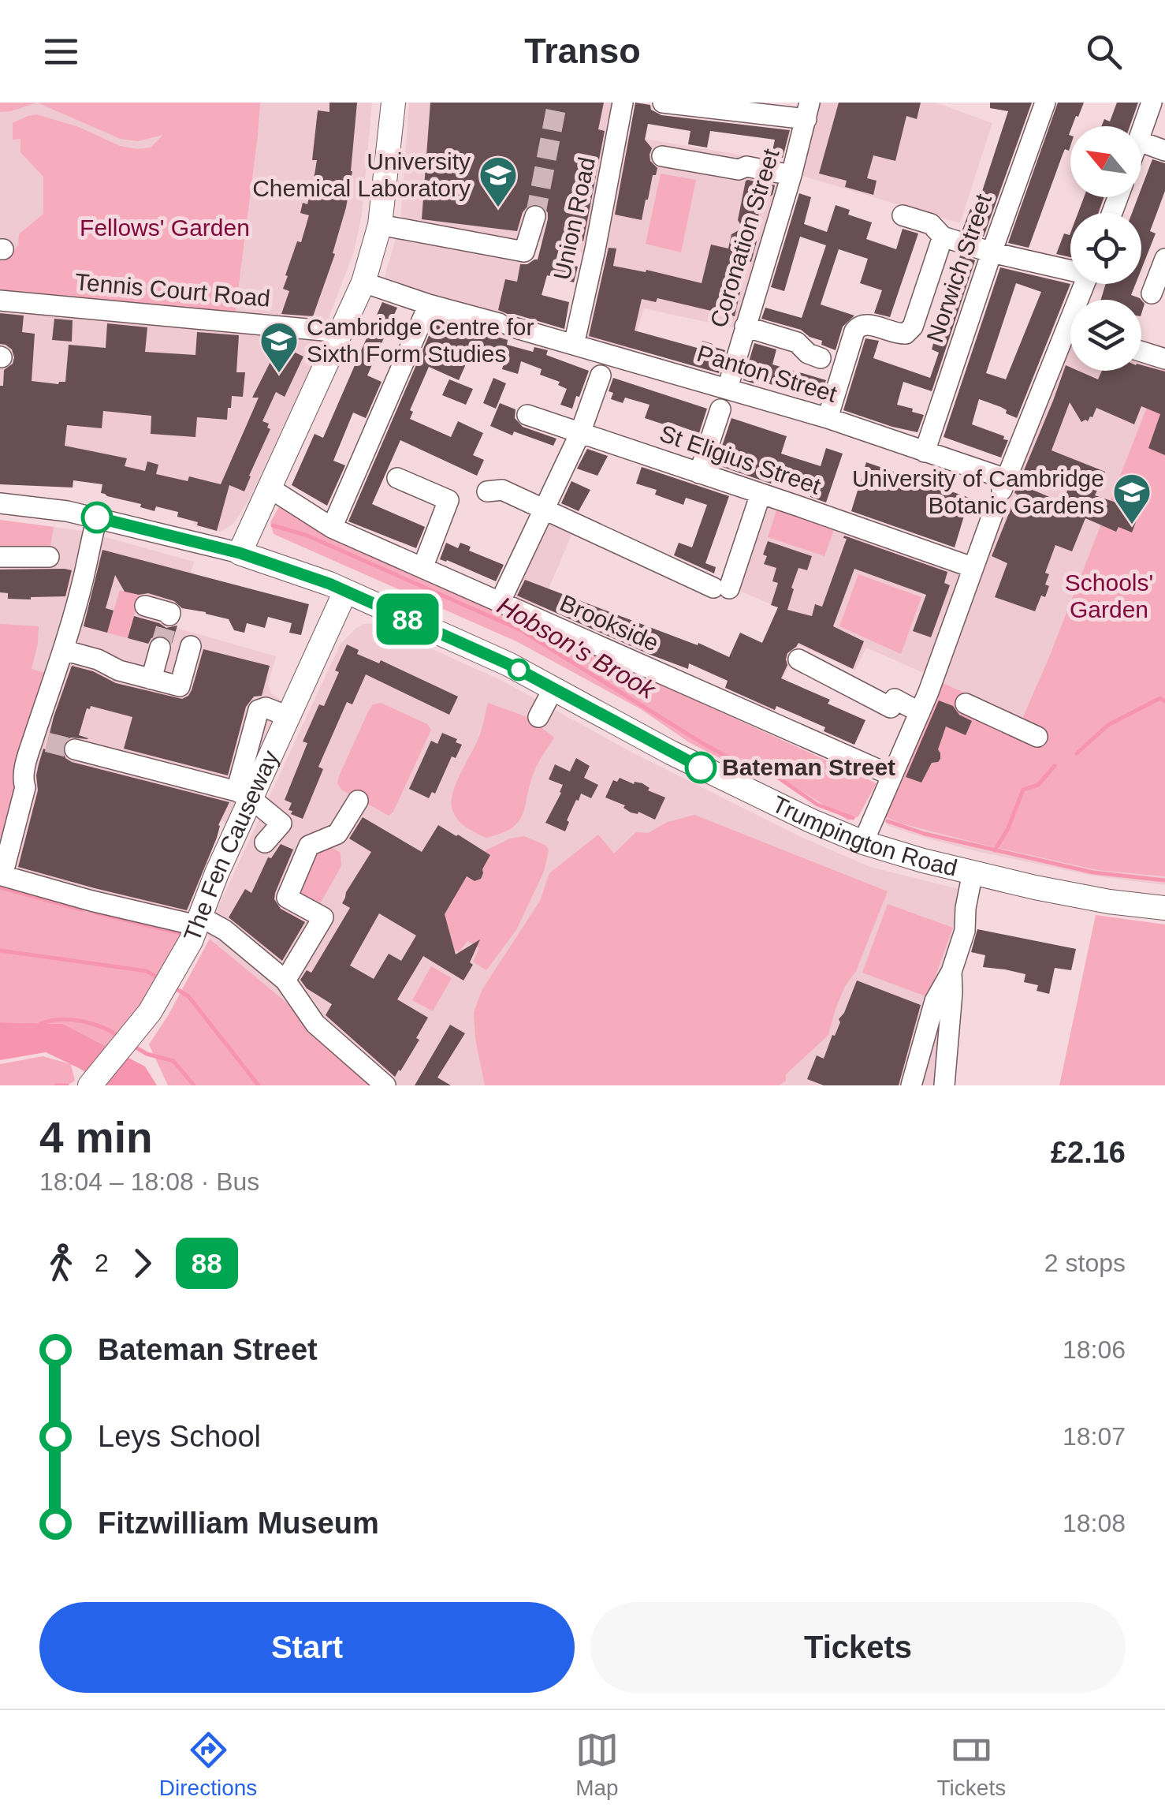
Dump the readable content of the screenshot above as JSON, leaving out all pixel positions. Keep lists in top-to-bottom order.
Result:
{
  "streets": {
    "main road": ["Trumpington Road", "The Fen Causeway"],
    "street": [
      "Union Road",
      "Coronation Street",
      "Norwich Street",
      "Tennis Court Road",
      "Panton Street",
      "St Eligius Street",
      "Brookside"
    ]
  },
  "crossings": [
    ["Union Road", "Panton Street"],
    ["Coronation Street", "Panton Street"],
    ["Norwich Street", "Panton Street"],
    ["Trumpington Road", "The Fen Causeway"]
  ],
  "water": ["Hobson's Brook"],
  "parks": ["Fellows' Garden", "Schools' Garden"],
  "places": {
    "school or university": ["University Chemical Laboratory", "Cambridge Centre for Sixth Form Studies", "University of Cambridge Botanic Gardens"],
    "other": ["Bateman Street"]
  },
  "lines": ["bus line 88"],
  "north": "top left",
  "page": {
    "header": "Transo",
    "on_map": "88",
    "heading": ["4 min", "18:04 – 18:08 · Bus", "£2.16"],
    "legs": ["2", "88", "2 stops"],
    "list": [
      {
        "name": "Bateman Street",
        "value": "18:06"
      },
      {
        "name": "Leys School",
        "value": "18:07"
      },
      {
        "name": "Fitzwilliam Museum",
        "value": "18:08"
      }
    ],
    "buttons": ["Start", "Tickets"],
    "tabs": ["Directions", "Map", "Tickets"]
  }
}
